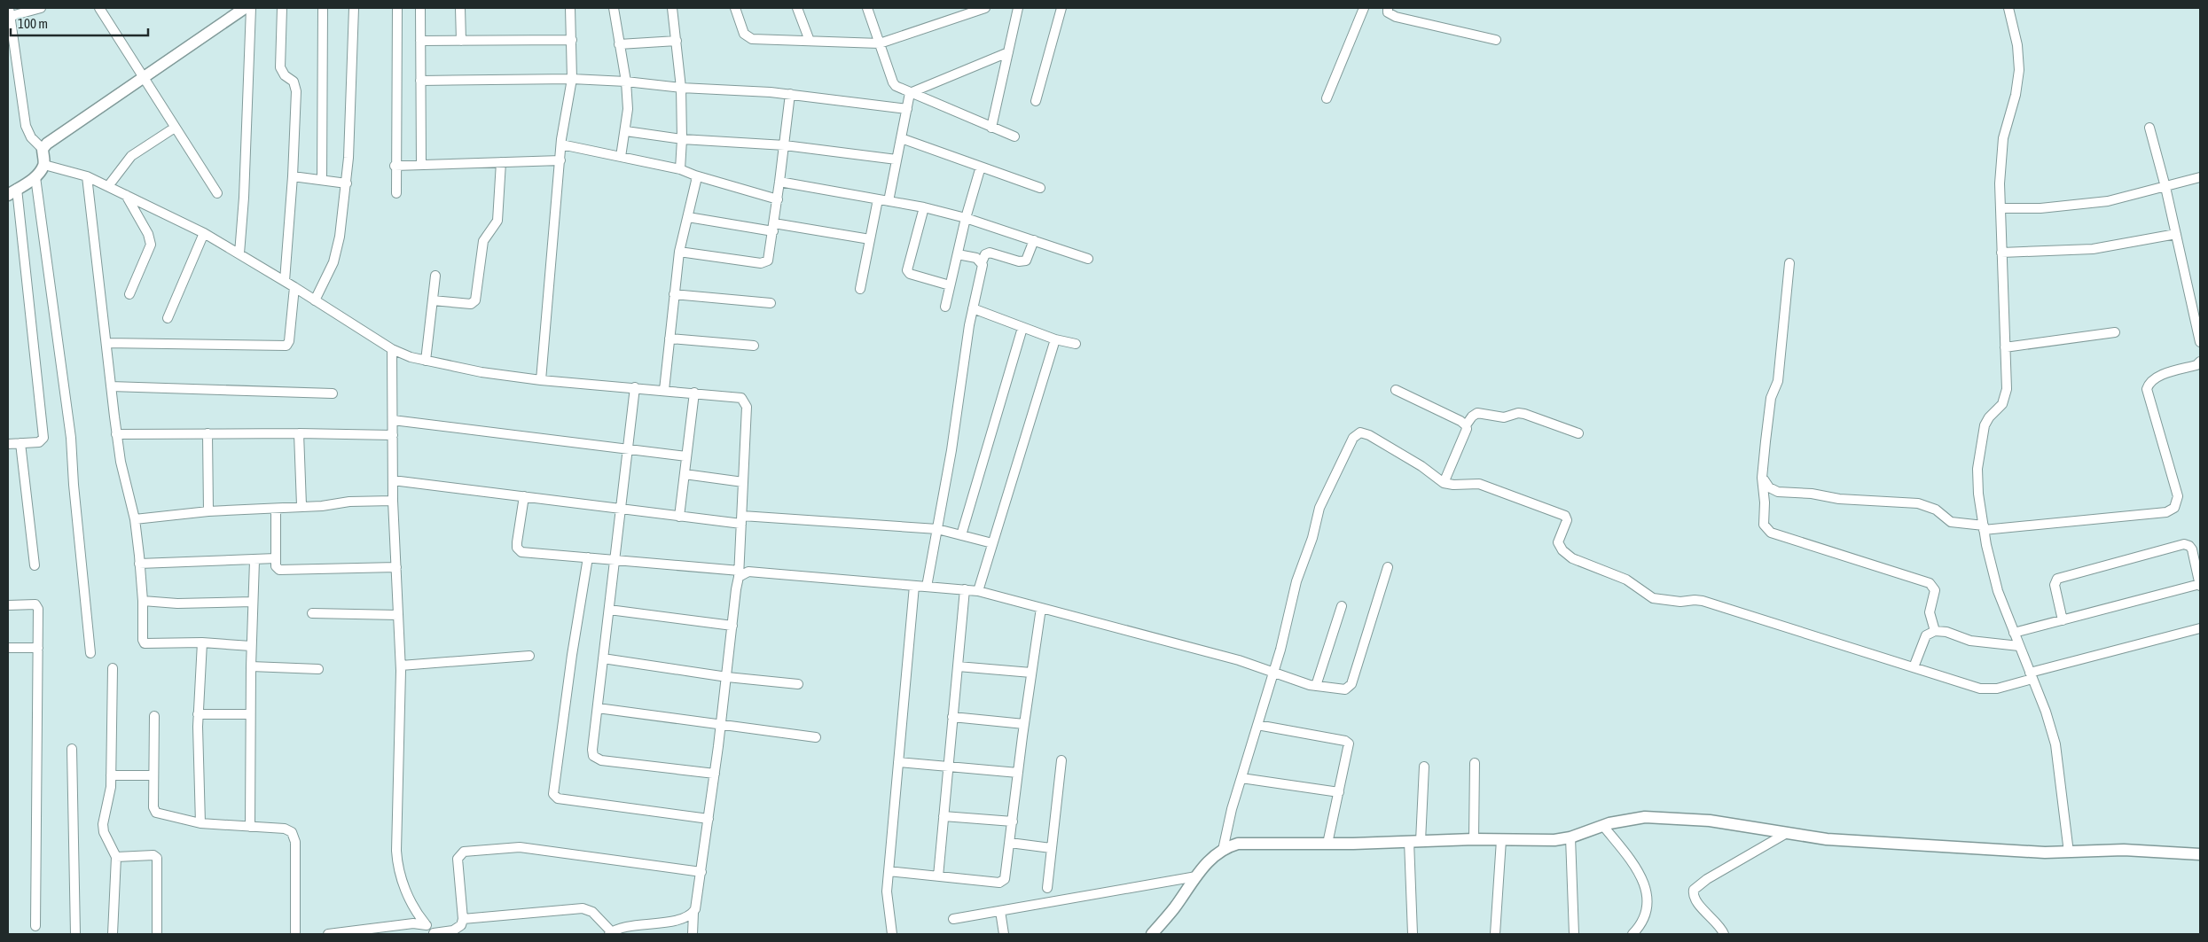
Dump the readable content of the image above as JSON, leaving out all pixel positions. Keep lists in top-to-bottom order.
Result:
{
  "scale_bar": "100 m"
}
